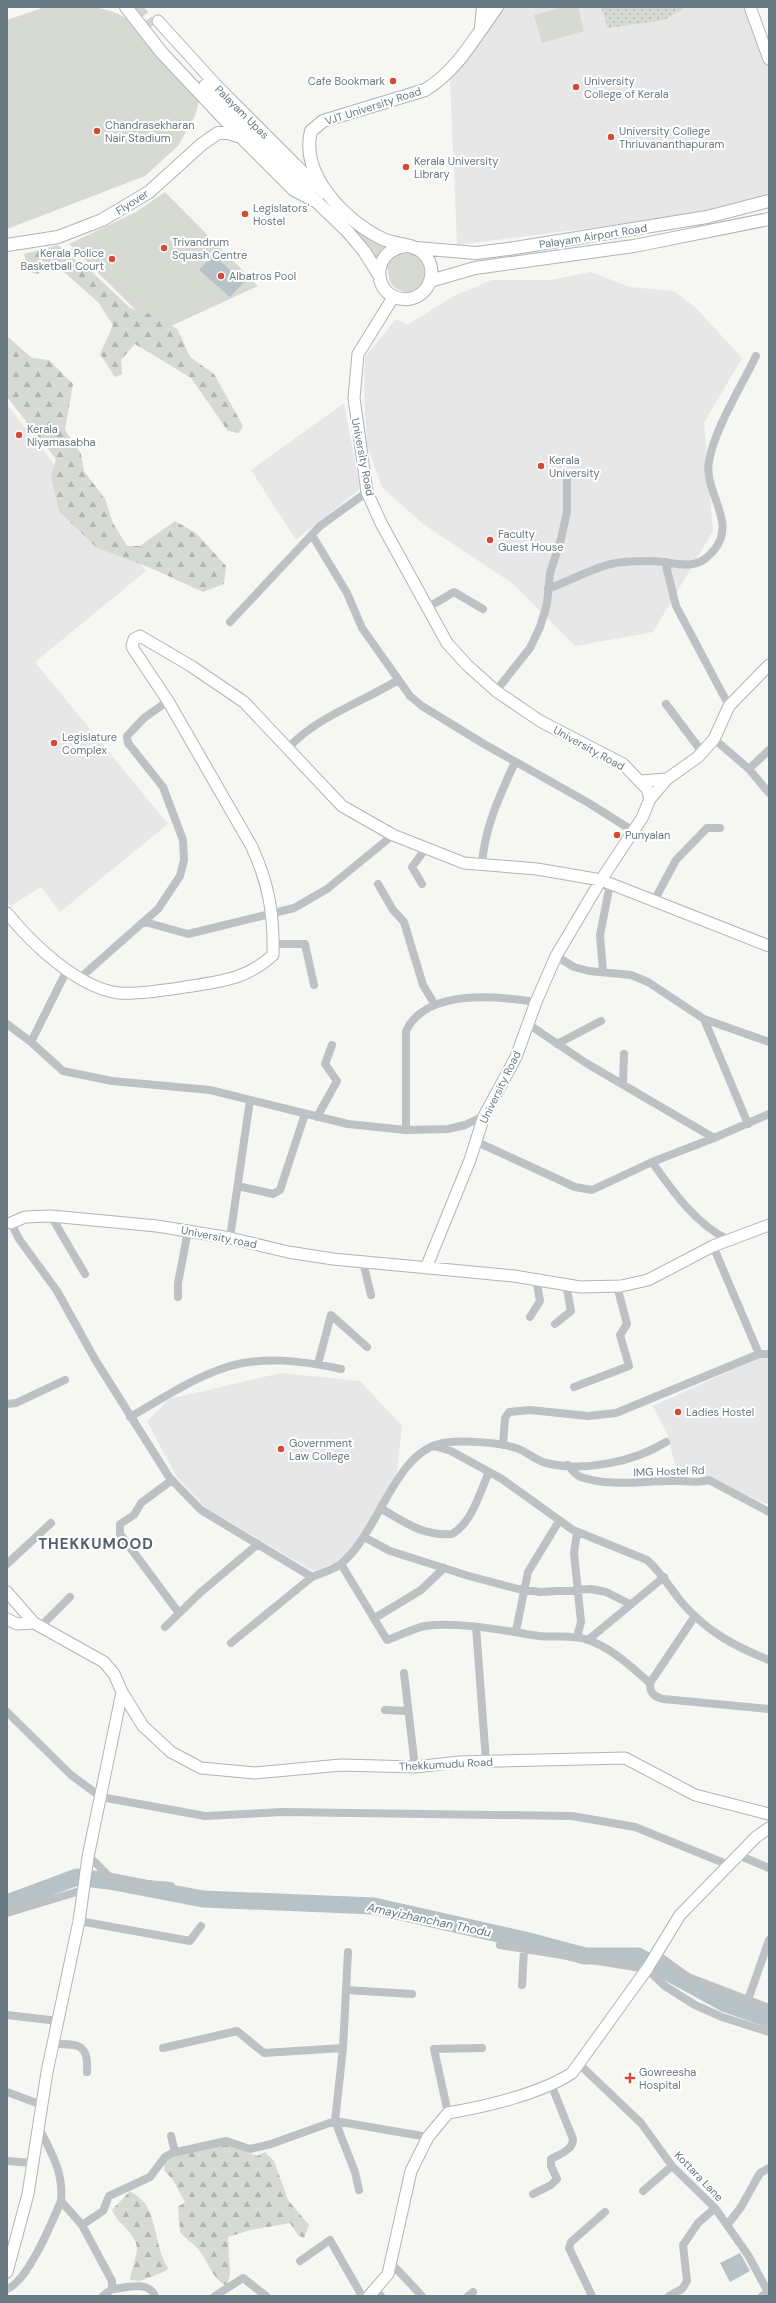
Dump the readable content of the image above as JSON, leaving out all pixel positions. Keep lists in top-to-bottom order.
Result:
{
  "streets": {
    "main road": ["VJT University Road", "Flyover", "Palayam Airport Road"],
    "street": [
      "Palayam Upas",
      "University Road",
      "University road",
      "IMG Hostel Rd",
      "Thekkumudu Road",
      "Kottara Lane"
    ]
  },
  "crossings": [
    ["VJT University Road", "Palayam Upas"],
    ["VJT University Road", "Palayam Airport Road"],
    ["Palayam Upas", "Palayam Airport Road"],
    ["Palayam Airport Road", "University Road"],
    ["University Road", "University road"]
  ],
  "districts": ["THEKKUMOOD"],
  "water": ["Amayizhanchan Thodu"],
  "places": {
    "other": [
      "Cafe Bookmark",
      "University College of Kerala",
      "Chandrasekharan Nair Stadium",
      "University College Thriuvananthapuram",
      "Kerala University Library",
      "Legislators' Hostel",
      "Trivandrum Squash Centre",
      "Kerala Police Basketball Court",
      "Albatros Pool",
      "Kerala Niyamasabha",
      "Kerala University",
      "Faculty Guest House",
      "Legislature Complex",
      "Punyalan",
      "Ladies Hostel",
      "Government Law College"
    ],
    "health": ["Gowreesha Hospital"]
  }
}
